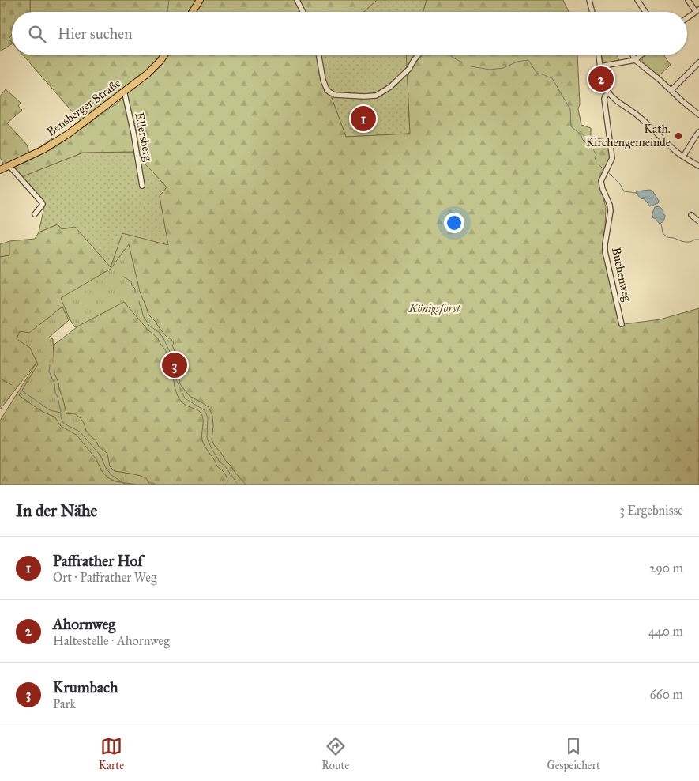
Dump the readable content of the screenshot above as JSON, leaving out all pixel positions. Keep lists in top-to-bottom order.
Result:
{
  "streets": {
    "main road": ["Bensberger Straße"],
    "street": ["Ellersberg", "Buchenweg"]
  },
  "crossings": [
    ["Bensberger Straße", "Ellersberg"]
  ],
  "parks": ["Königsforst"],
  "places": ["Kath. Kirchengemeinde"],
  "page": {
    "search": "Hier suchen",
    "pins": ["2", "1", "3"],
    "heading": ["In der Nähe", "3 Ergebnisse"],
    "list": [
      {
        "mark": "1",
        "name": "Paffrather Hof",
        "note": "Ort · Paffrather Weg",
        "value": "290 m"
      },
      {
        "mark": "2",
        "name": "Ahornweg",
        "note": "Haltestelle · Ahornweg",
        "value": "440 m"
      },
      {
        "mark": "3",
        "name": "Krumbach",
        "note": "Park",
        "value": "660 m"
      }
    ],
    "nav": ["Karte", "Route", "Gespeichert"]
  }
}
